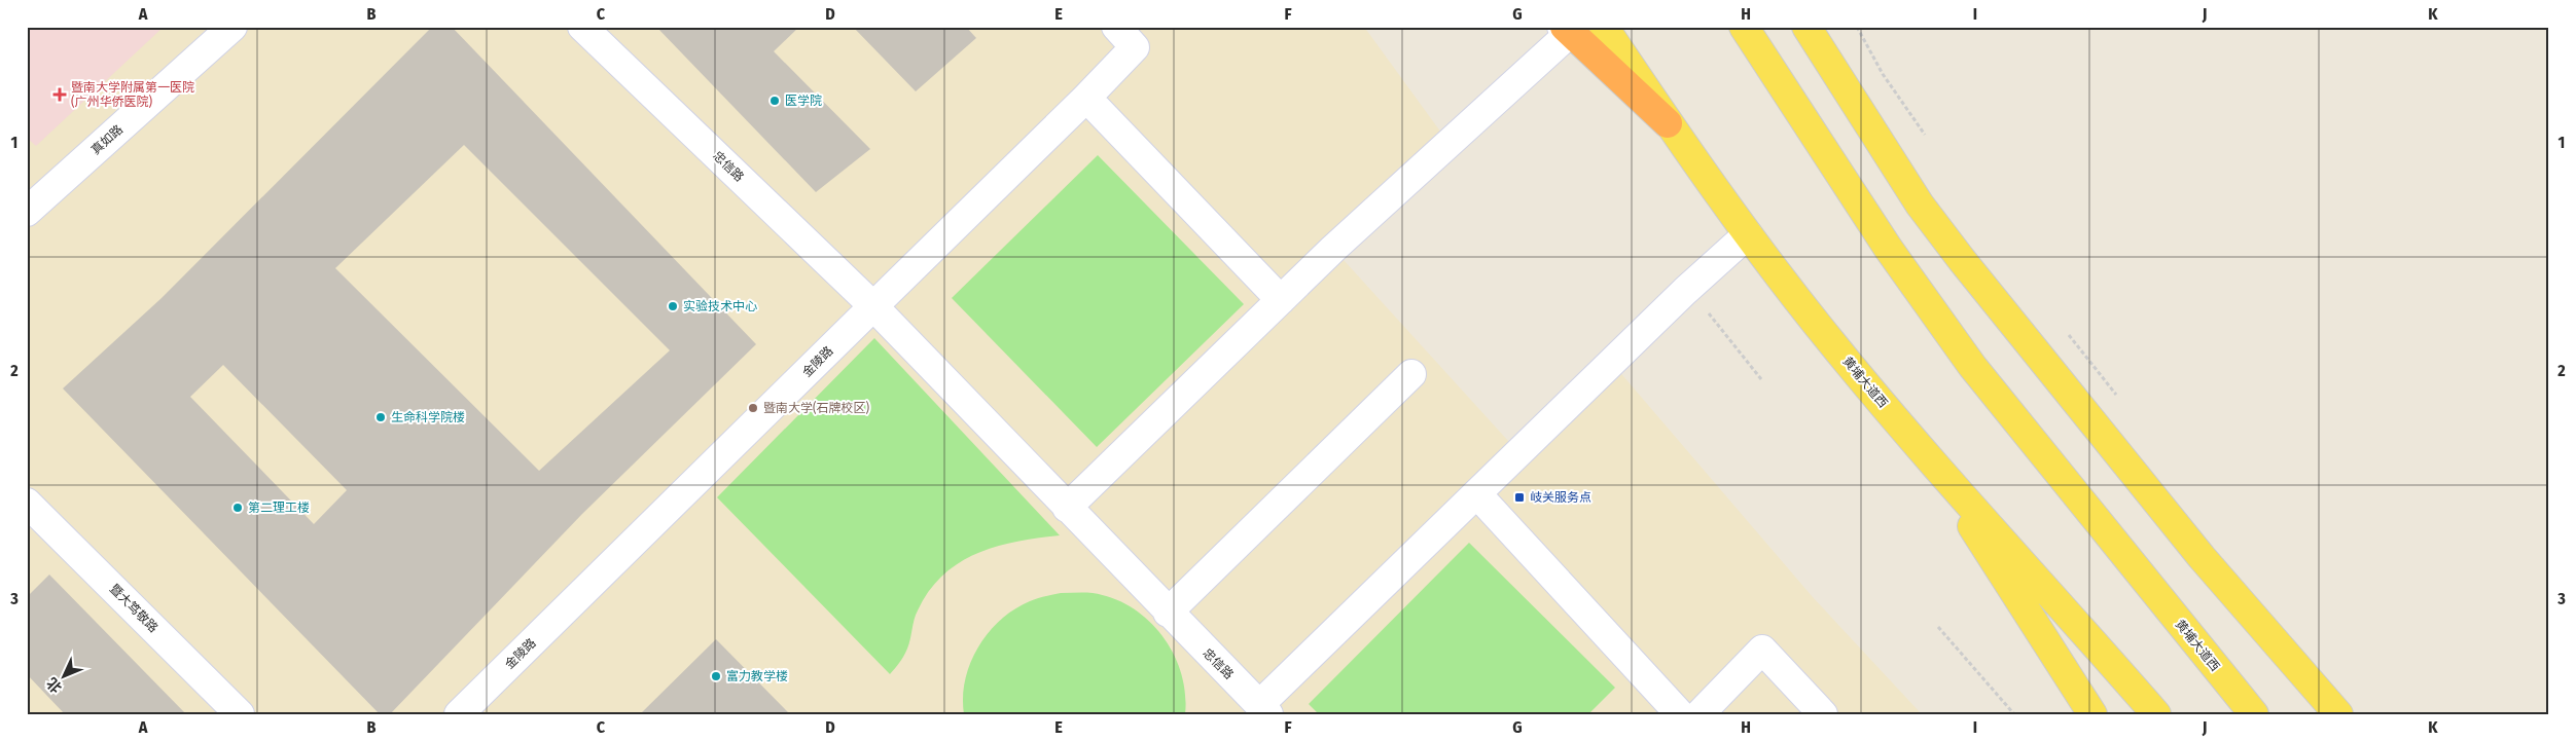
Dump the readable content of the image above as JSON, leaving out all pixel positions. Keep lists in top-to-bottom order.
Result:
{
  "streets": {
    "main road": ["黄埔大道西"],
    "street": [
      "真如路",
      "忠信路",
      "金陵路",
      "暨大笃敬路"
    ]
  },
  "crossings": [
    ["忠信路", "金陵路"]
  ],
  "places": {
    "health": ["暨南大学附属第一医院 (广州华侨医院)"],
    "other": [
      "医学院",
      "实验技术中心",
      "暨南大学(石牌校区)",
      "生命科学院楼",
      "第二理工楼",
      "富力教学楼"
    ],
    "transit": ["岐关服务点"]
  },
  "north": "bottom left",
  "grid": {
    "columns": [
      "A",
      "B",
      "C",
      "D",
      "E",
      "F",
      "G",
      "H",
      "I",
      "J",
      "K"
    ],
    "rows": ["1", "2", "3"]
  }
}
